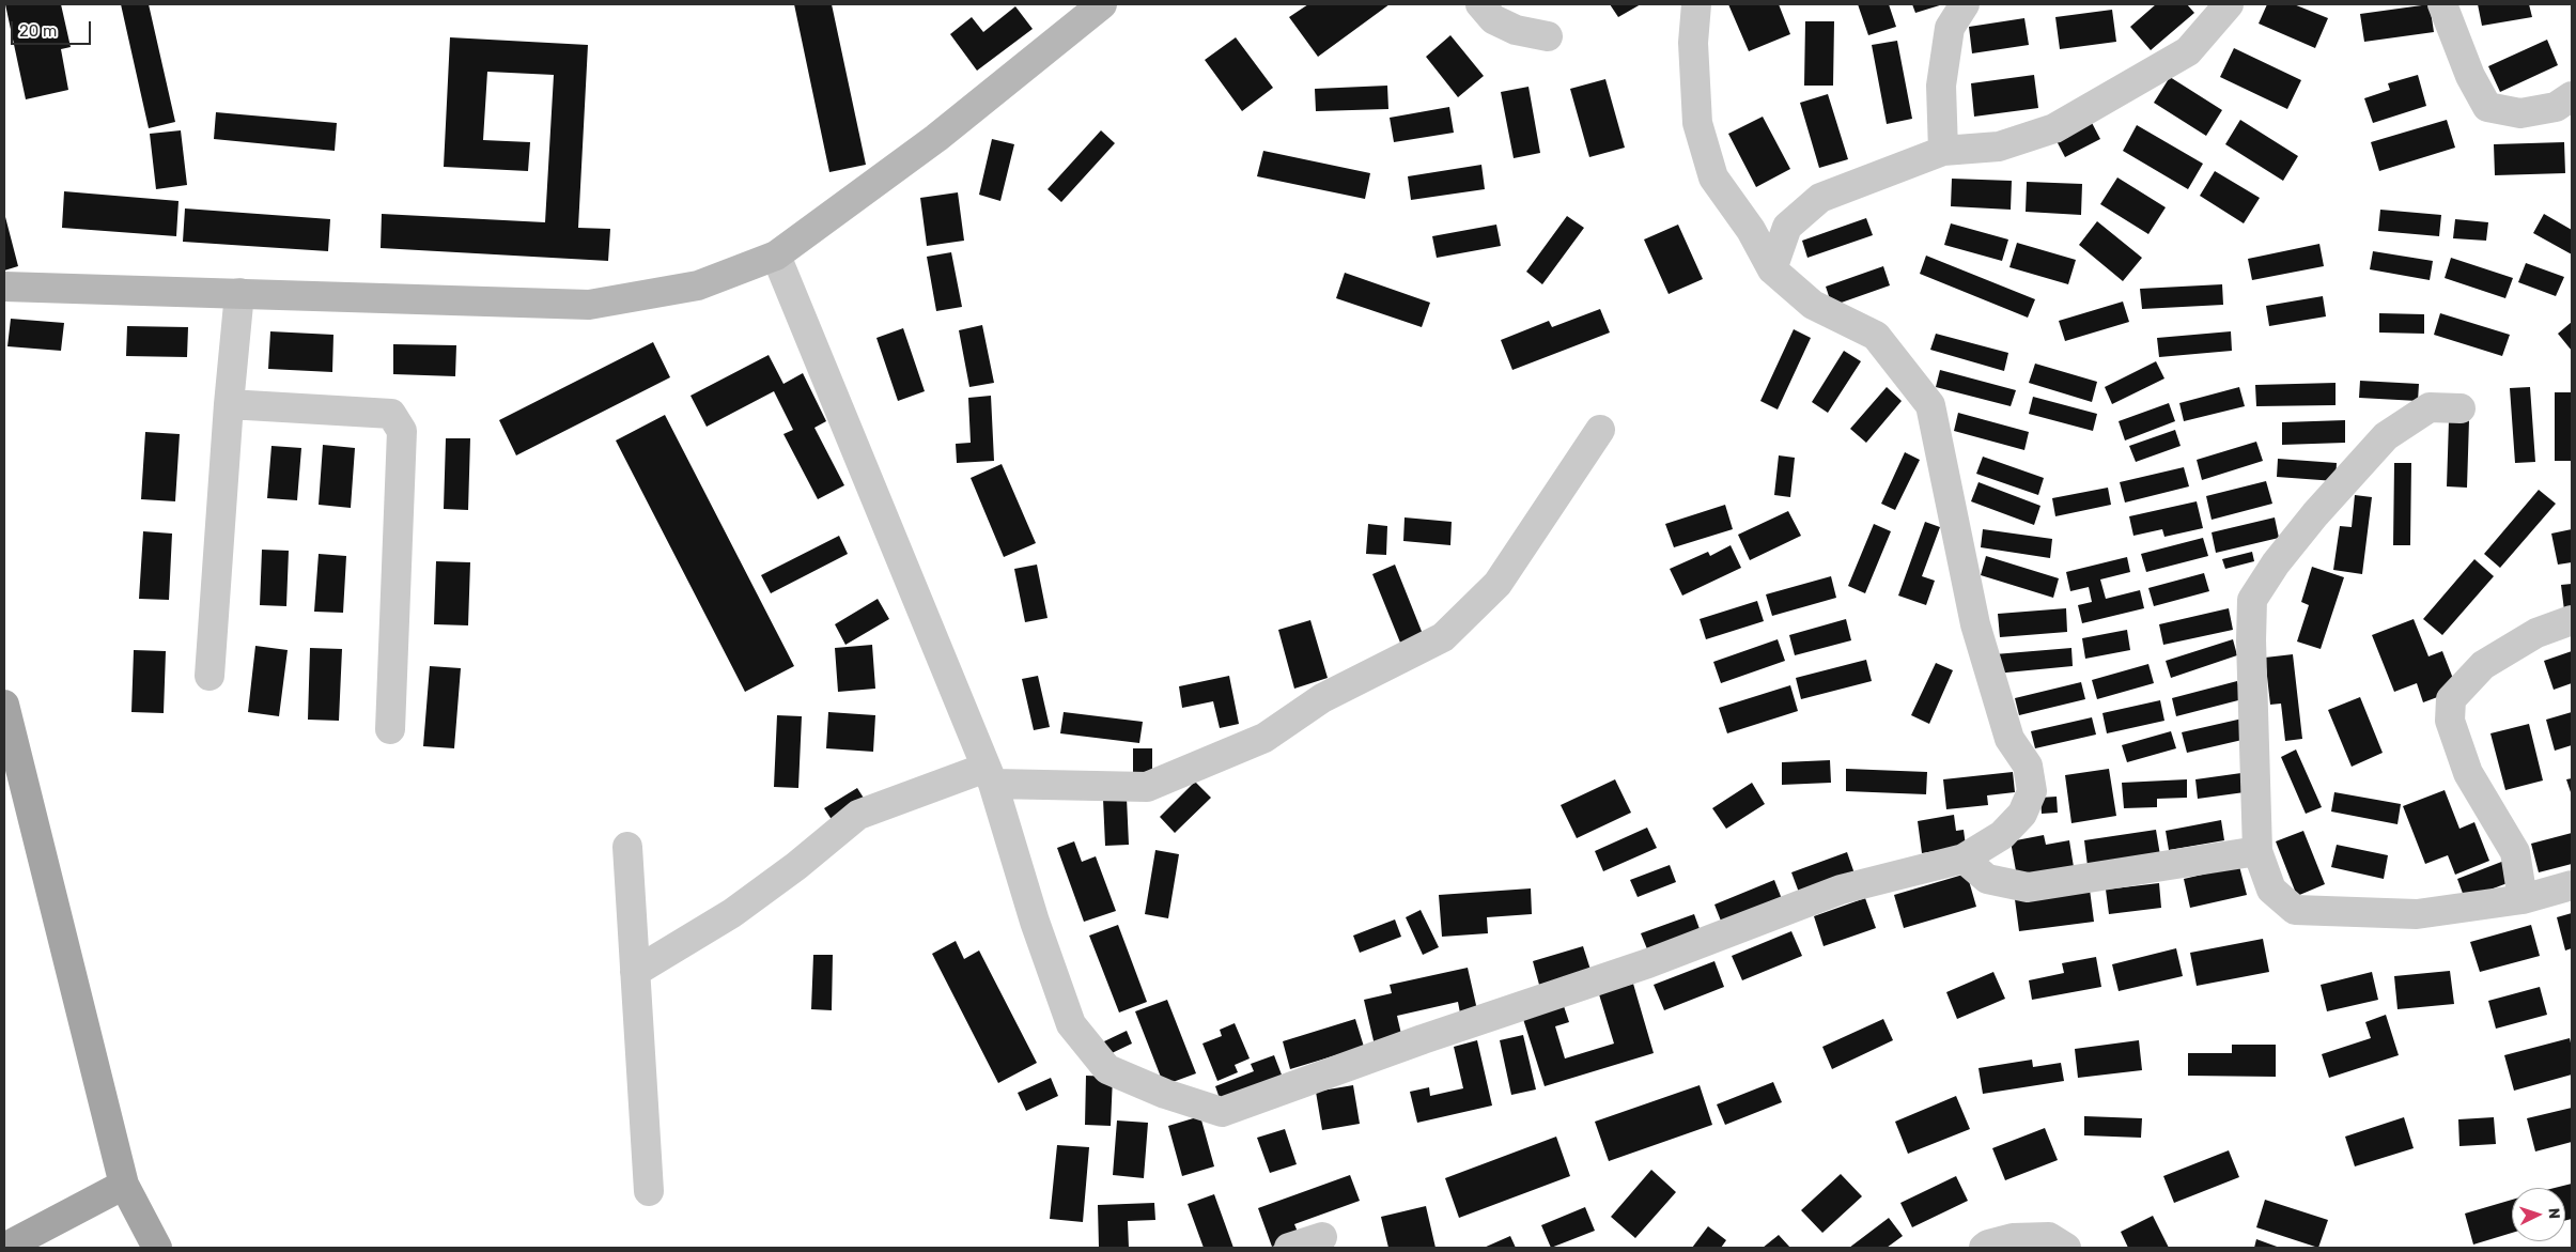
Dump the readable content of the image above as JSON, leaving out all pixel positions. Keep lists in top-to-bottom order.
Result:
{
  "scale_bar": "20 m",
  "north": "right"
}
